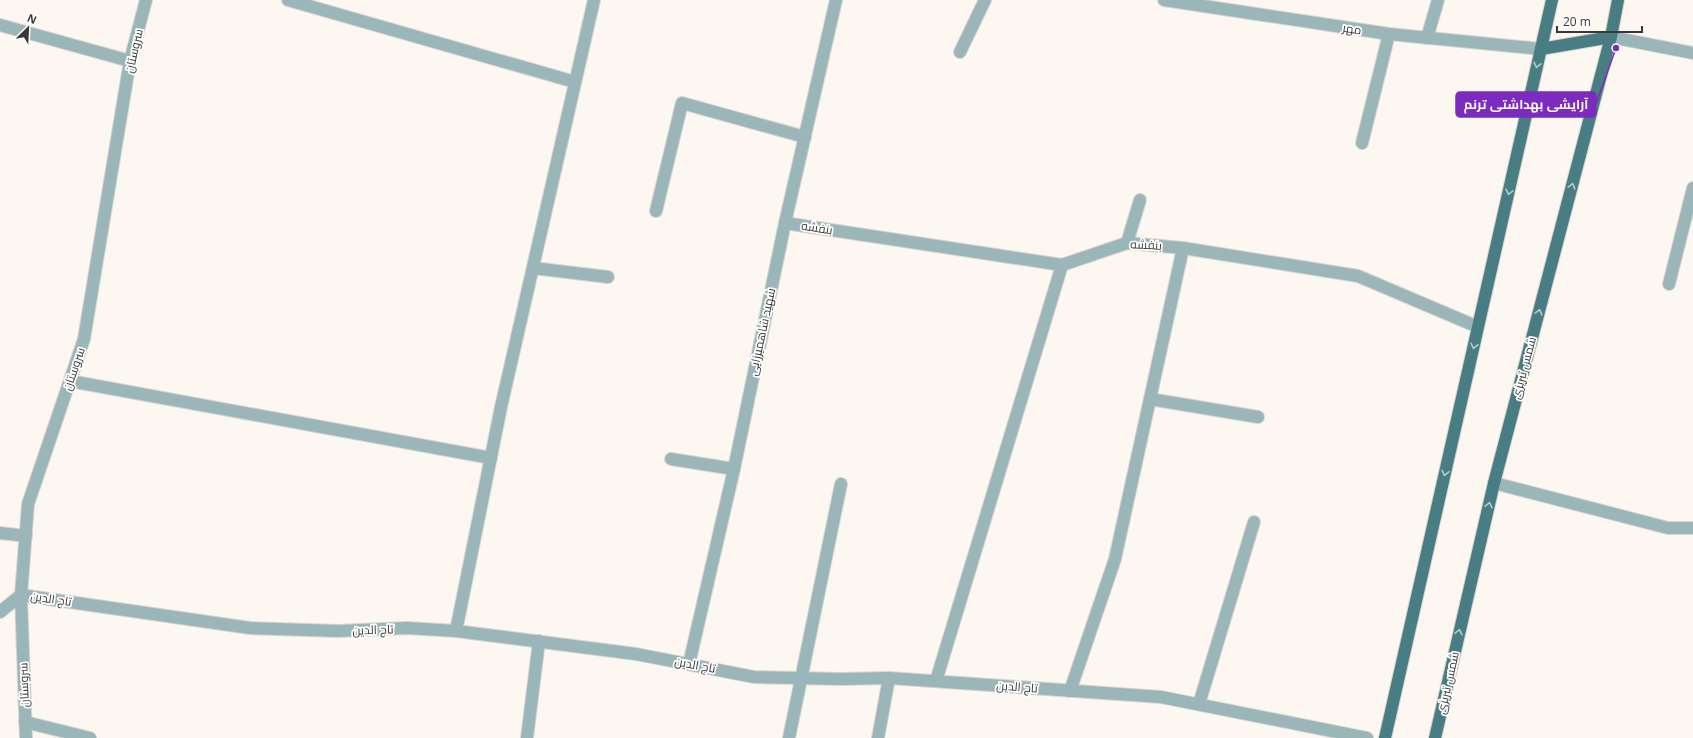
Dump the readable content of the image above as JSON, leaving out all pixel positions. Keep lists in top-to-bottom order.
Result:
{
  "streets": {
    "main road": ["شمس تبریزی"],
    "street": [
      "مهر",
      "سروستان",
      "بنفشه",
      "شهید شاهمیرزایی",
      "تاج الدین"
    ]
  },
  "crossings": [
    ["سروستان", "تاج الدین"],
    ["بنفشه", "شهید شاهمیرزایی"],
    ["شهید شاهمیرزایی", "تاج الدین"]
  ],
  "places": ["آرایشی بهداشتی ترنم"],
  "scale_bar": "20 m",
  "north": "top right"
}
